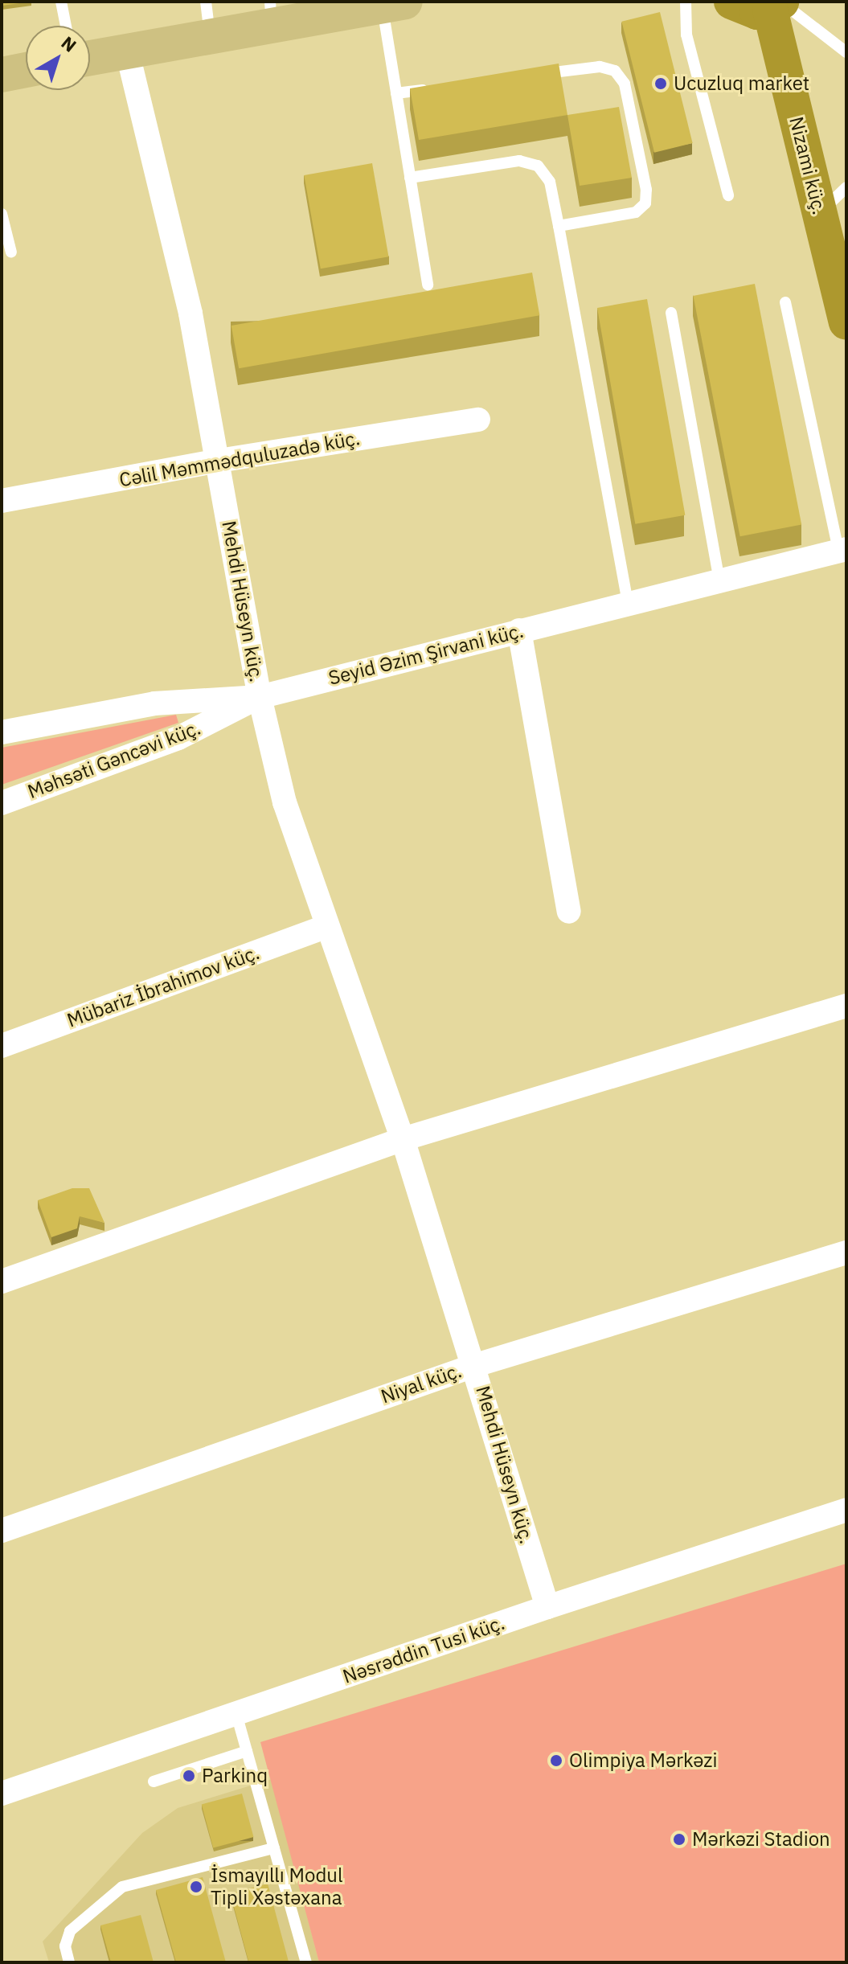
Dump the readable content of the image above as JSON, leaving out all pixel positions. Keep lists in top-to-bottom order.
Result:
{
  "streets": {
    "highway": ["Nizami küç."],
    "street": [
      "Cəlil Məmmədquluzadə küç.",
      "Mehdi Hüseyn küç.",
      "Seyid Əzim Şirvani küç.",
      "Məhsəti Gəncəvi küç.",
      "Mübariz İbrahimov küç.",
      "Niyal küç.",
      "Nəsrəddin Tusi küç."
    ]
  },
  "crossings": [
    ["Cəlil Məmmədquluzadə küç.", "Mehdi Hüseyn küç."],
    ["Mehdi Hüseyn küç.", "Seyid Əzim Şirvani küç."],
    ["Mehdi Hüseyn küç.", "Məhsəti Gəncəvi küç."],
    ["Mehdi Hüseyn küç.", "Mübariz İbrahimov küç."],
    ["Mehdi Hüseyn küç.", "Niyal küç."],
    ["Mehdi Hüseyn küç.", "Nəsrəddin Tusi küç."],
    ["Seyid Əzim Şirvani küç.", "Məhsəti Gəncəvi küç."]
  ],
  "places": [
    "Ucuzluq market",
    "Olimpiya Mərkəzi",
    "Parkinq",
    "Mərkəzi Stadion",
    "İsmayıllı Modul Tipli Xəstəxana"
  ],
  "north": "top right"
}
